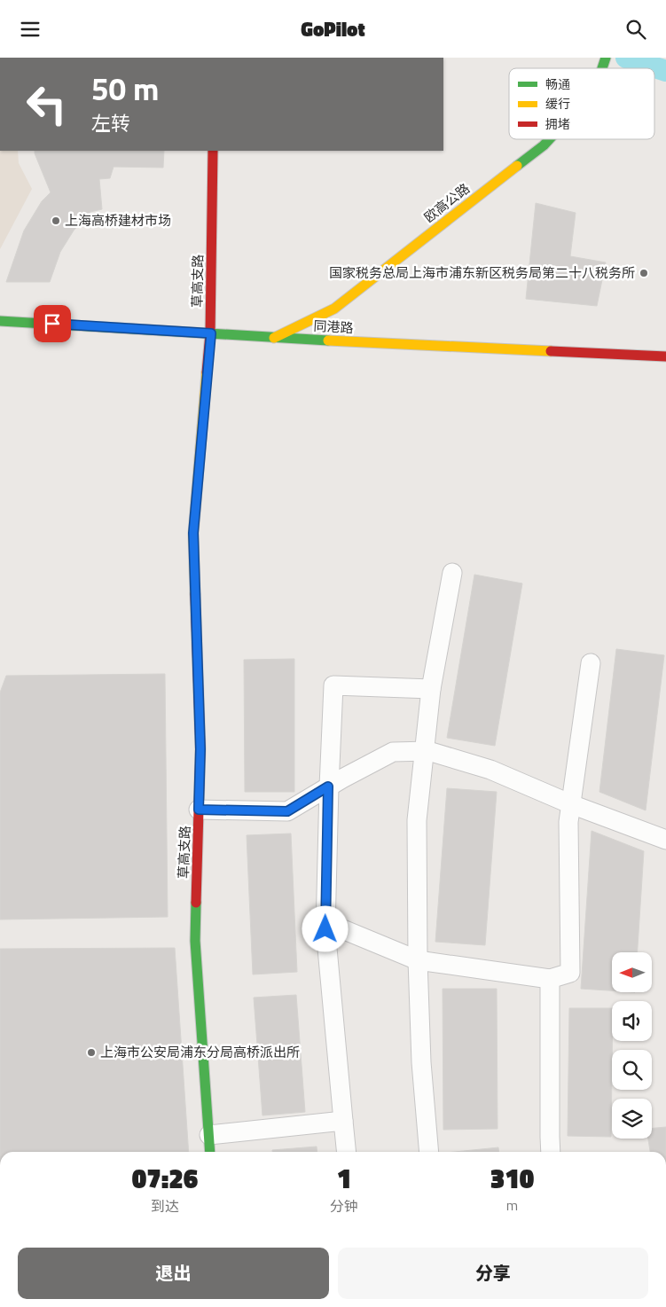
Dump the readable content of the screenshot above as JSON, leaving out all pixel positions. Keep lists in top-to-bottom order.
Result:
{
  "streets": {
    "street": ["欧高公路", "草高支路", "同港路"]
  },
  "crossings": [
    ["欧高公路", "同港路"],
    ["草高支路", "同港路"]
  ],
  "places": ["上海高桥建材市场", "国家税务总局上海市浦东新区税务局第二十八税务所", "上海市公安局浦东分局高桥派出所"],
  "legend": ["畅通", "缓行", "拥堵"],
  "north": "left",
  "page": {
    "header": "GoPilot",
    "turn": ["50 m", "左转"],
    "eta": [
      "07:26",
      "到达",
      "1",
      "分钟",
      "310",
      "m"
    ],
    "buttons": ["退出", "分享"]
  }
}
